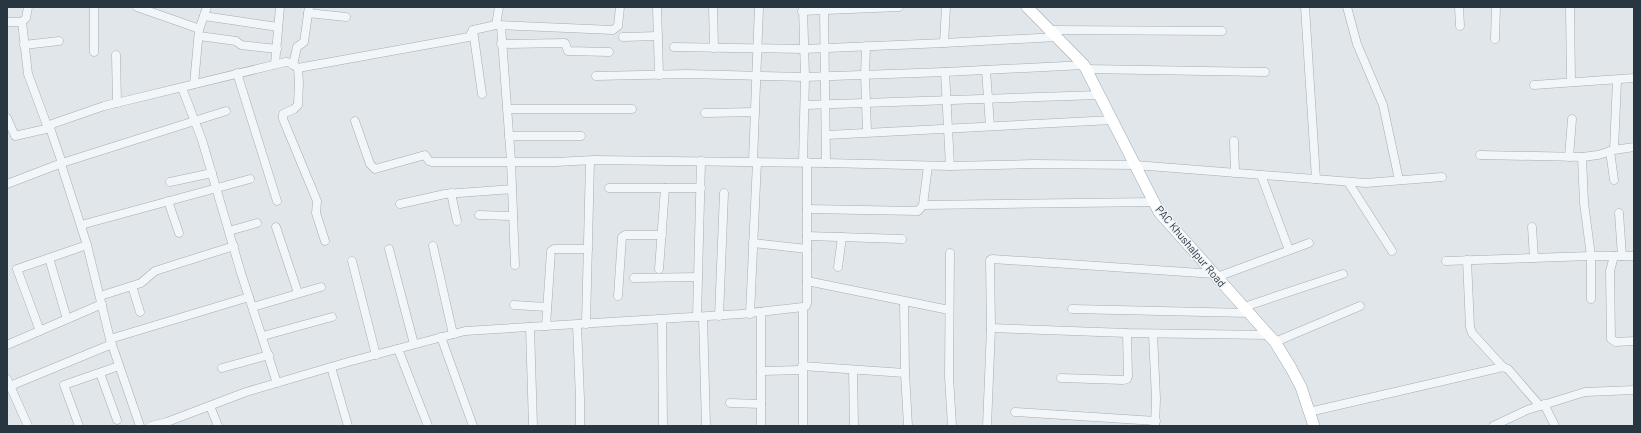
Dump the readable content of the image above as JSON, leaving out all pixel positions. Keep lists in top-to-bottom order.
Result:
{
  "streets": {
    "main road": ["PAC Khushalpur Road"]
  }
}
